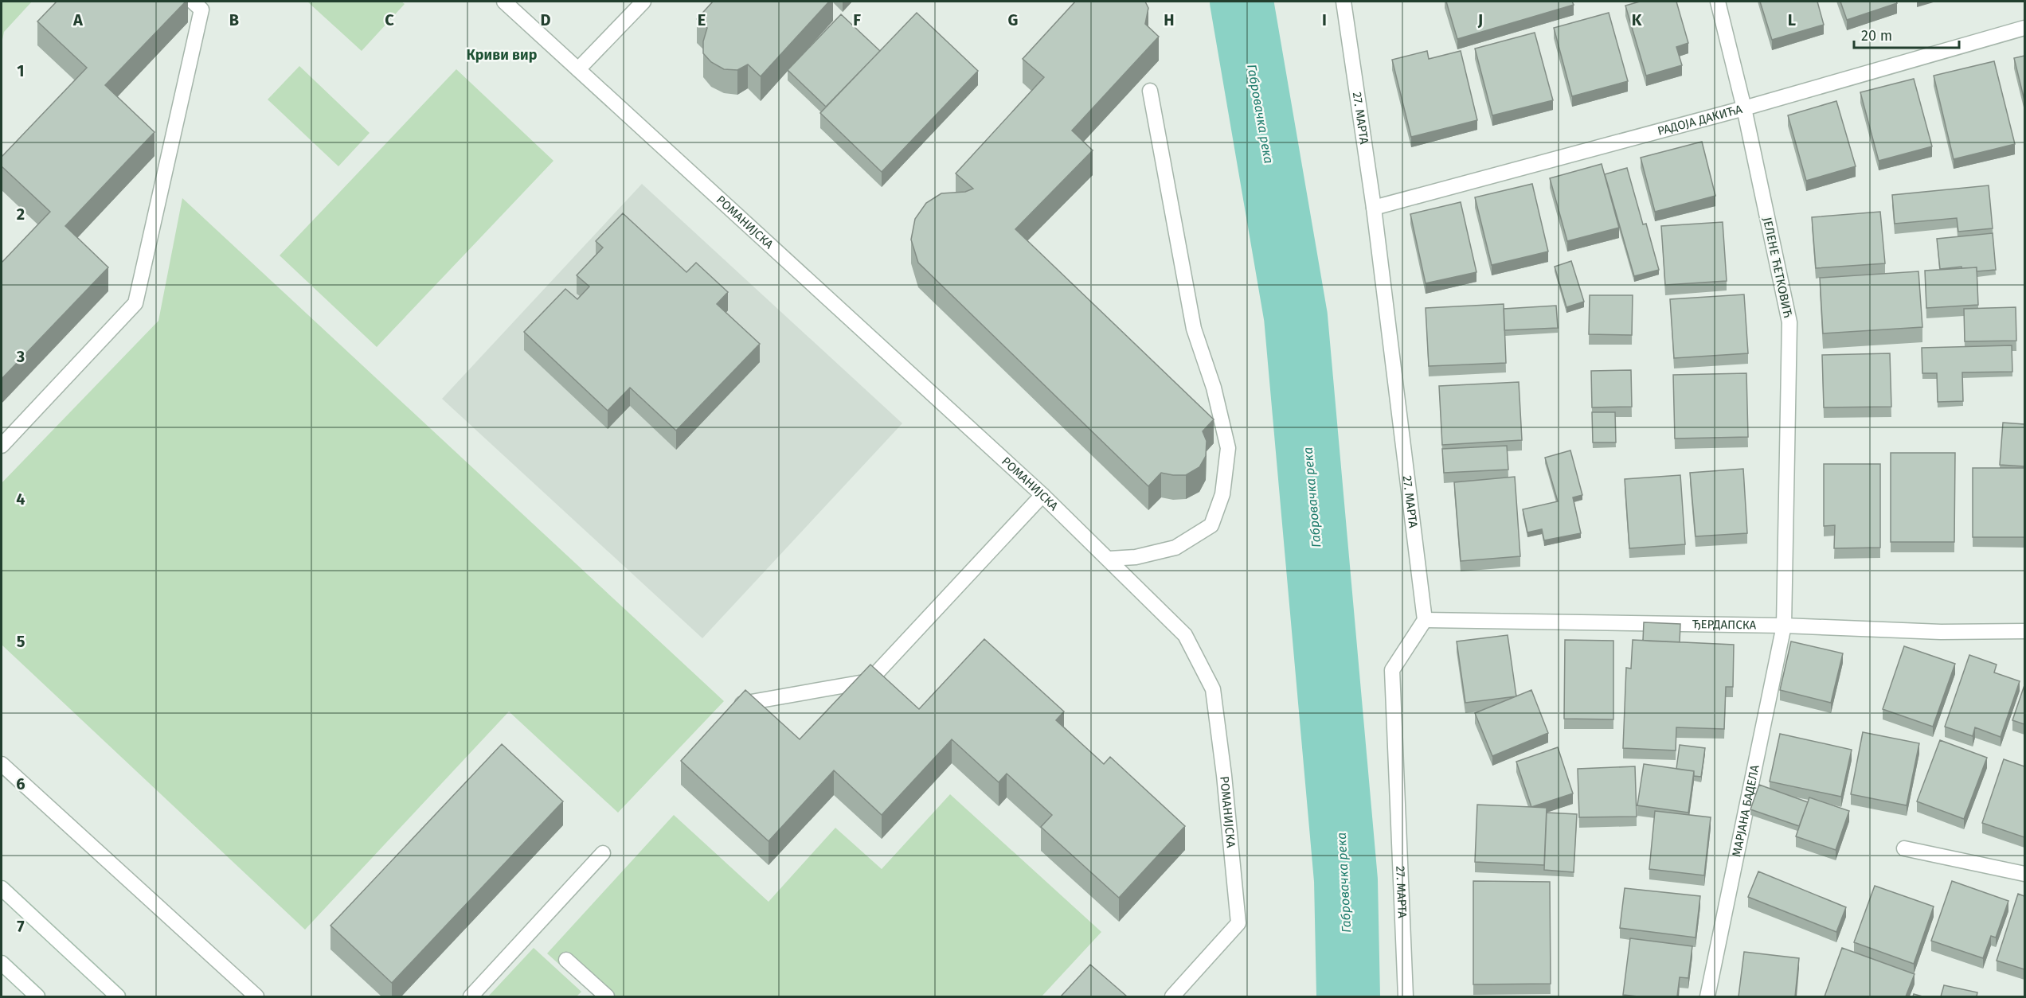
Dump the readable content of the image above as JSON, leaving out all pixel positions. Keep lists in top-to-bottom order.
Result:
{
  "streets": {
    "street": [
      "27. МАРТА",
      "РАДОЈА ДАКИЋА",
      "РОМАНИЈСКА",
      "ЈЕЛЕНЕ ЋЕТКОВИЋ",
      "ЂЕРДАПСКА",
      "МАРЈАНА БАДЕЛА"
    ]
  },
  "crossings": [
    ["27. МАРТА", "РАДОЈА ДАКИЋА"],
    ["27. МАРТА", "ЂЕРДАПСКА"],
    ["РАДОЈА ДАКИЋА", "ЈЕЛЕНЕ ЋЕТКОВИЋ"],
    ["ЈЕЛЕНЕ ЋЕТКОВИЋ", "ЂЕРДАПСКА"],
    ["ЈЕЛЕНЕ ЋЕТКОВИЋ", "МАРЈАНА БАДЕЛА"],
    ["ЂЕРДАПСКА", "МАРЈАНА БАДЕЛА"]
  ],
  "districts": ["Криви вир"],
  "water": ["Габровачка река"],
  "scale_bar": "20 m",
  "grid": {
    "columns": [
      "A",
      "B",
      "C",
      "D",
      "E",
      "F",
      "G",
      "H",
      "I",
      "J",
      "K",
      "L"
    ],
    "rows": [
      "1",
      "2",
      "3",
      "4",
      "5",
      "6",
      "7"
    ]
  }
}
